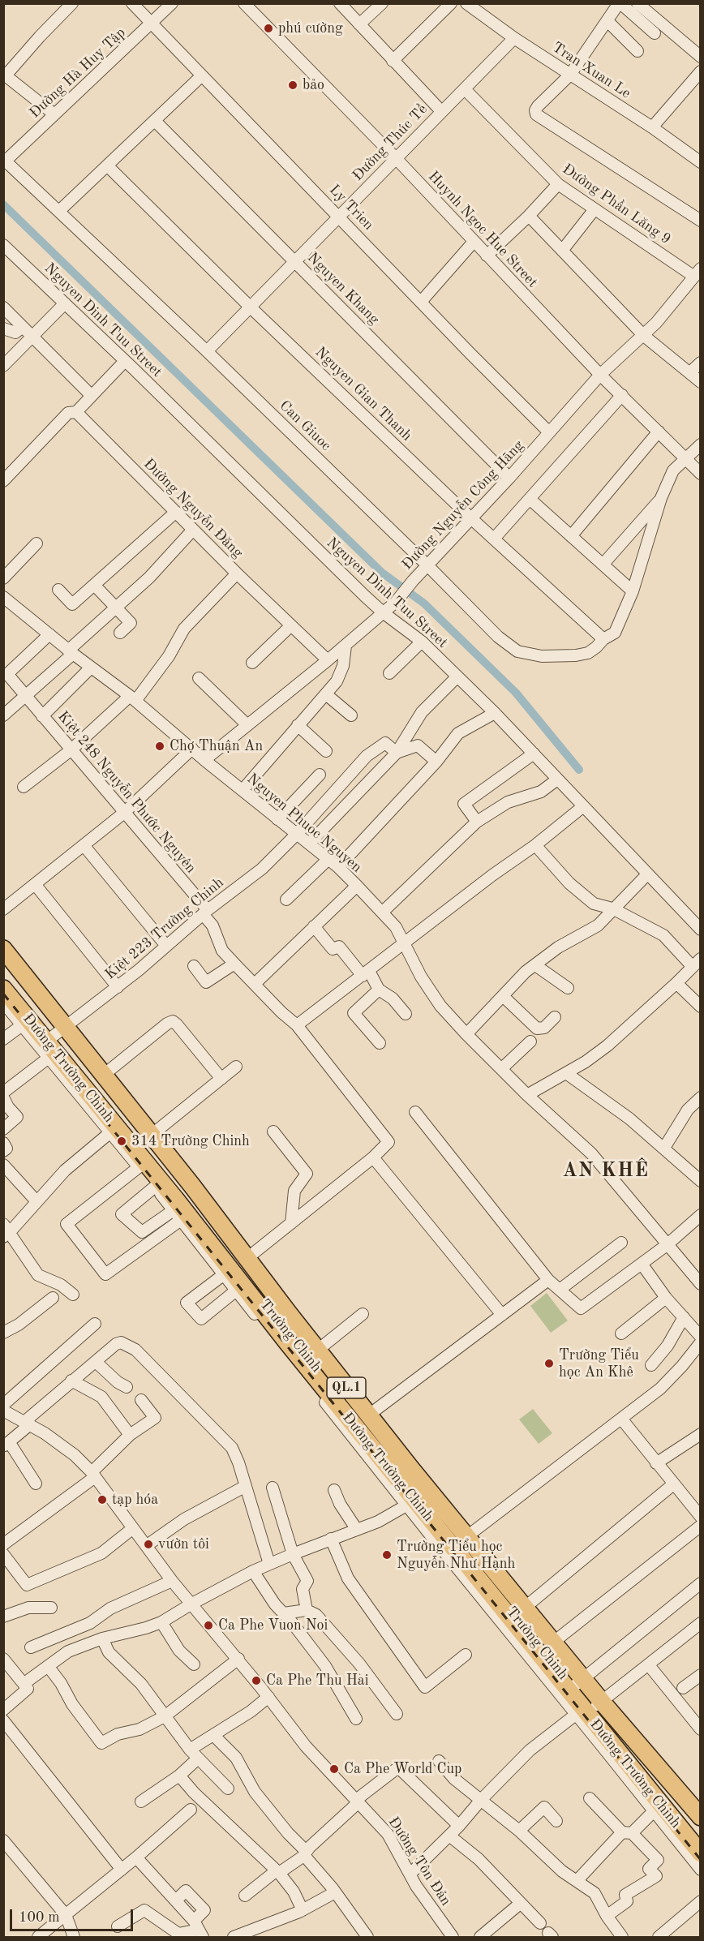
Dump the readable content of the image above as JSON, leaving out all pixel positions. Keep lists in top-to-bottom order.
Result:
{
  "streets": {
    "highway": ["Đường Trường Chinh", "QL.1"],
    "street": [
      "Tran Xuan Le",
      "Đường Hà Huy Tập",
      "Đường Thúc Tề",
      "Đường Phần Lăng 9",
      "Ly Trien",
      "Huynh Ngoc Hue Street",
      "Nguyen Khang",
      "Nguyen Dinh Tuu Street",
      "Nguyen Gian Thanh",
      "Can Giuoc",
      "Đường Nguyễn Công Hãng",
      "Đường Nguyễn Đăng",
      "Kiệt 248 Nguyễn Phước Nguyên",
      "Nguyen Phuoc Nguyen",
      "Kiệt 223 Trường Chinh",
      "Trường Chinh",
      "Đường Tôn Đản"
    ]
  },
  "crossings": [
    ["Tran Xuan Le", "Đường Thúc Tề"],
    ["Đường Hà Huy Tập", "Ly Trien"],
    ["Đường Hà Huy Tập", "Can Giuoc"],
    ["Đường Thúc Tề", "Đường Phần Lăng 9"],
    ["Đường Thúc Tề", "Ly Trien"],
    ["Đường Thúc Tề", "Huynh Ngoc Hue Street"],
    ["Đường Thúc Tề", "Nguyen Khang"],
    ["Đường Thúc Tề", "Nguyen Gian Thanh"],
    ["Đường Thúc Tề", "Can Giuoc"],
    ["Ly Trien", "Đường Nguyễn Công Hãng"],
    ["Huynh Ngoc Hue Street", "Đường Nguyễn Công Hãng"],
    ["Nguyen Khang", "Đường Nguyễn Công Hãng"],
    ["Nguyen Dinh Tuu Street", "Đường Nguyễn Công Hãng"],
    ["Nguyen Gian Thanh", "Can Giuoc"],
    ["Nguyen Gian Thanh", "Đường Nguyễn Công Hãng"],
    ["Can Giuoc", "Đường Nguyễn Công Hãng"],
    ["Đường Nguyễn Công Hãng", "Đường Nguyễn Đăng"],
    ["Đường Nguyễn Công Hãng", "Nguyen Phuoc Nguyen"],
    ["Kiệt 248 Nguyễn Phước Nguyên", "Nguyen Phuoc Nguyen"],
    ["Kiệt 248 Nguyễn Phước Nguyên", "Kiệt 223 Trường Chinh"],
    ["Nguyen Phuoc Nguyen", "Kiệt 223 Trường Chinh"],
    ["Kiệt 223 Trường Chinh", "Đường Trường Chinh"],
    ["Kiệt 223 Trường Chinh", "Trường Chinh"],
    ["Đường Trường Chinh", "Trường Chinh"]
  ],
  "districts": ["AN KHÊ"],
  "places": [
    "phú cường",
    "bảo",
    "Chợ Thuận An",
    "314 Trường Chinh",
    "Trường Tiểu học An Khê",
    "tạp hóa",
    "vườn tôi",
    "Trường Tiểu học Nguyễn Như Hạnh",
    "Ca Phe Vuon Noi",
    "Ca Phe Thu Hai",
    "Ca Phe World Cup"
  ],
  "scale_bar": "100 m"
}
